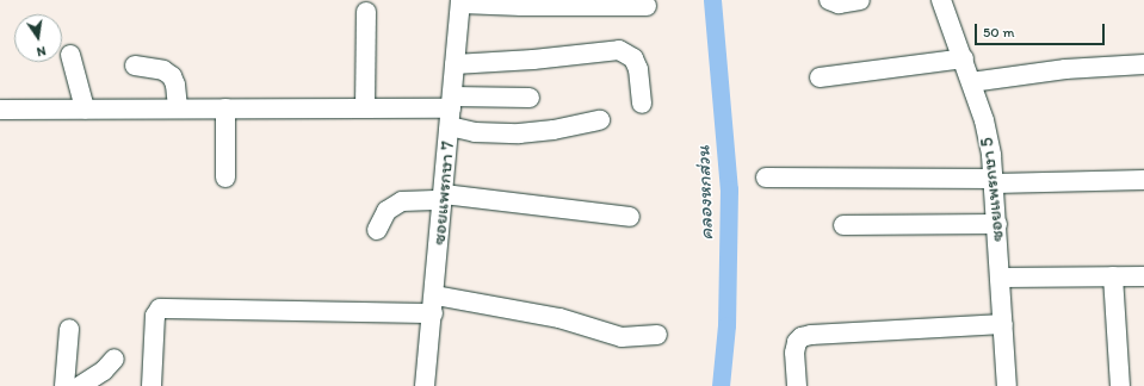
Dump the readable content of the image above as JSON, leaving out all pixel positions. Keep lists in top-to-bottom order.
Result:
{
  "streets": {
    "street": ["ซอยแพรกษา 5", "ซอยแพรกษา 7"]
  },
  "water": ["คลองหกส่วน"],
  "scale_bar": "50 m",
  "north": "bottom"
}
